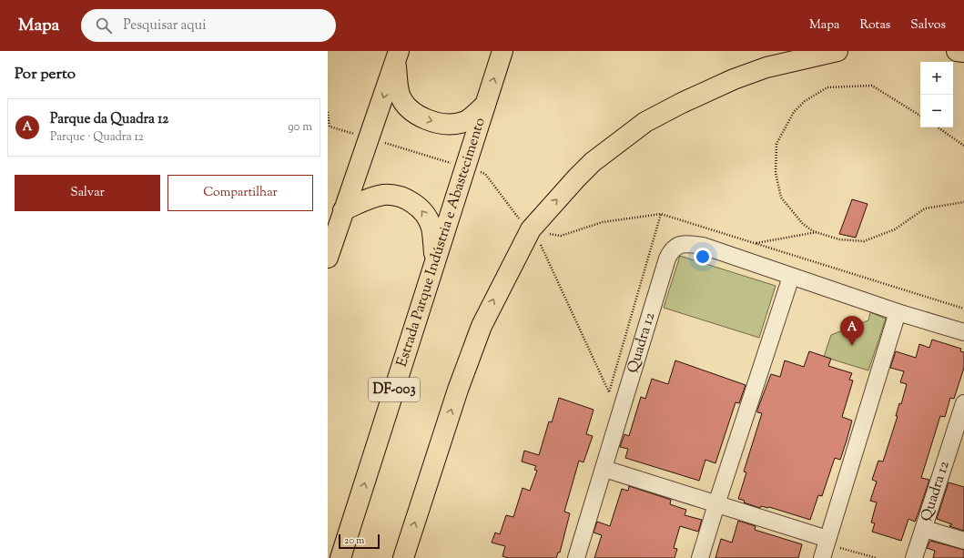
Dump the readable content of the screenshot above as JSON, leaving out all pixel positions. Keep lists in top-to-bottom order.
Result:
{
  "streets": {
    "highway": ["Estrada Parque Indústria e Abastecimento", "DF-003"],
    "street": ["Quadra 12"]
  },
  "scale_bar": "20 m",
  "page": {
    "header": "Mapa",
    "search": "Pesquisar aqui",
    "nav": ["Mapa", "Rotas", "Salvos"],
    "heading": "Por perto",
    "map_buttons": ["+", "−"],
    "list": [
      {
        "mark": "A",
        "name": "Parque da Quadra 12",
        "note": "Parque · Quadra 12",
        "value": "90 m"
      }
    ],
    "buttons": ["Salvar", "Compartilhar"],
    "pins": "A",
    "scale": "20 m"
  }
}
